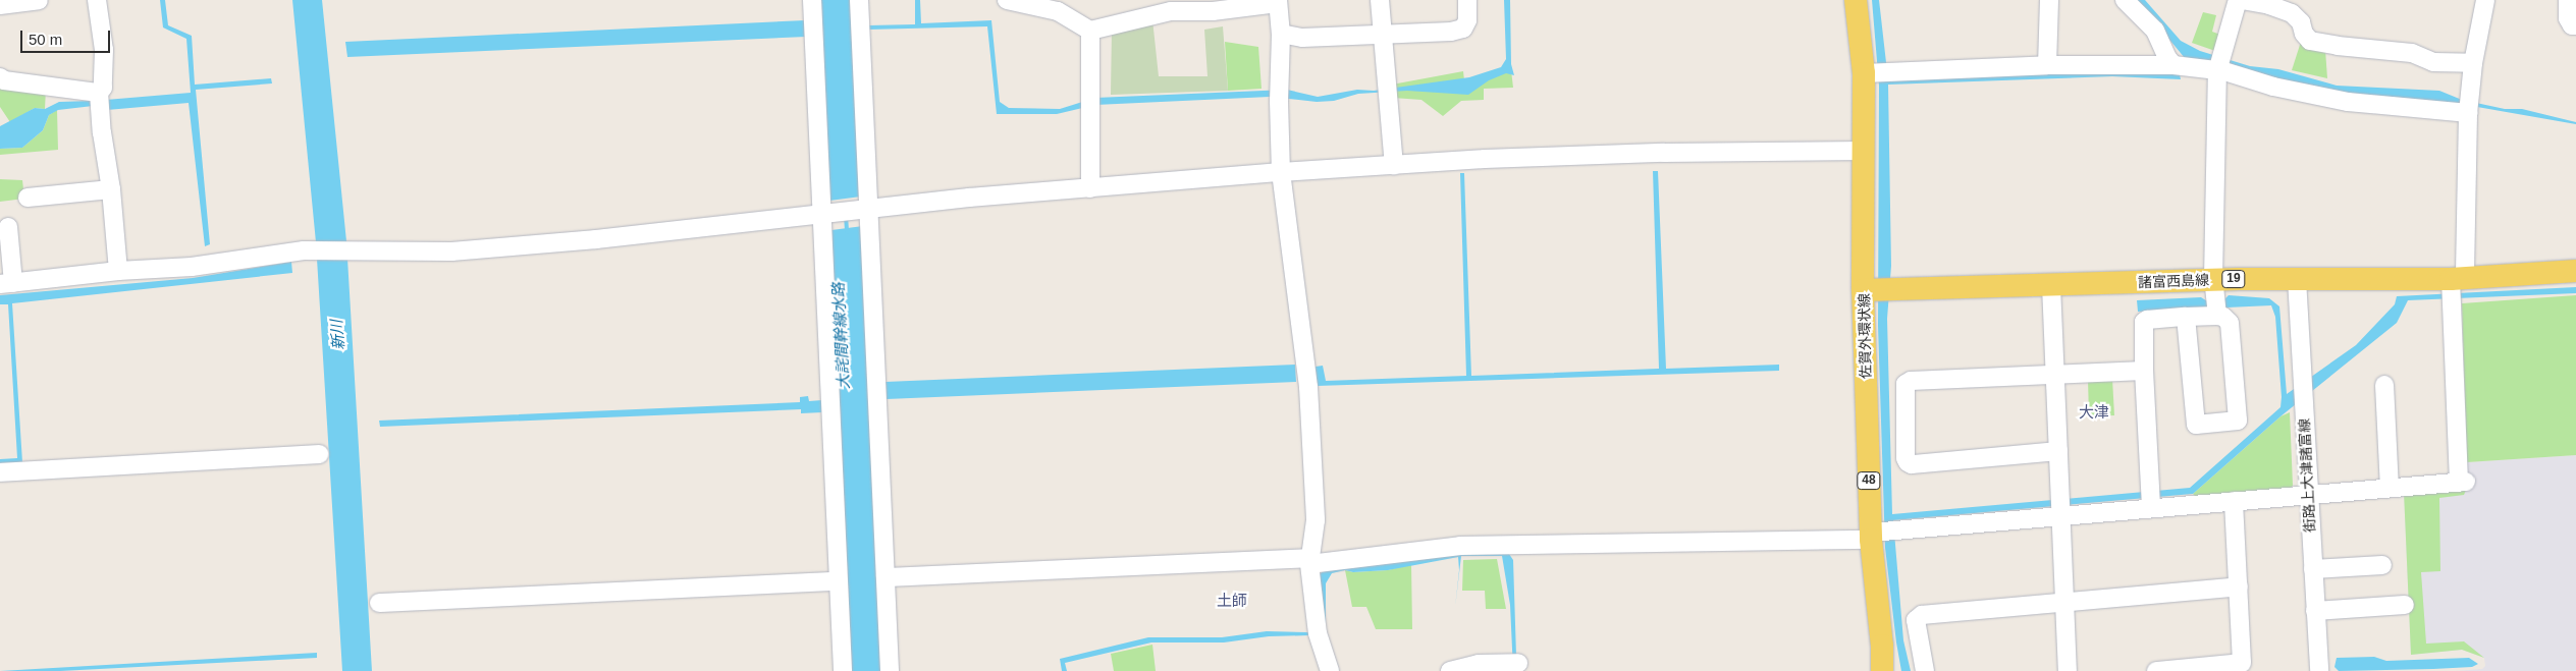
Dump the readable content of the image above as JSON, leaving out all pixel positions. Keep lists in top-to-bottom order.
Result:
{
  "streets": {
    "main road": [
      "19",
      "諸富西島線",
      "佐賀外環状線",
      "48"
    ],
    "street": ["街路上大津諸富線"]
  },
  "crossings": [
    ["諸富西島線", "佐賀外環状線"],
    ["諸富西島線", "街路上大津諸富線"]
  ],
  "districts": ["大津", "土師"],
  "water": ["新川", "大詫間幹線水路"],
  "scale_bar": "50 m"
}
